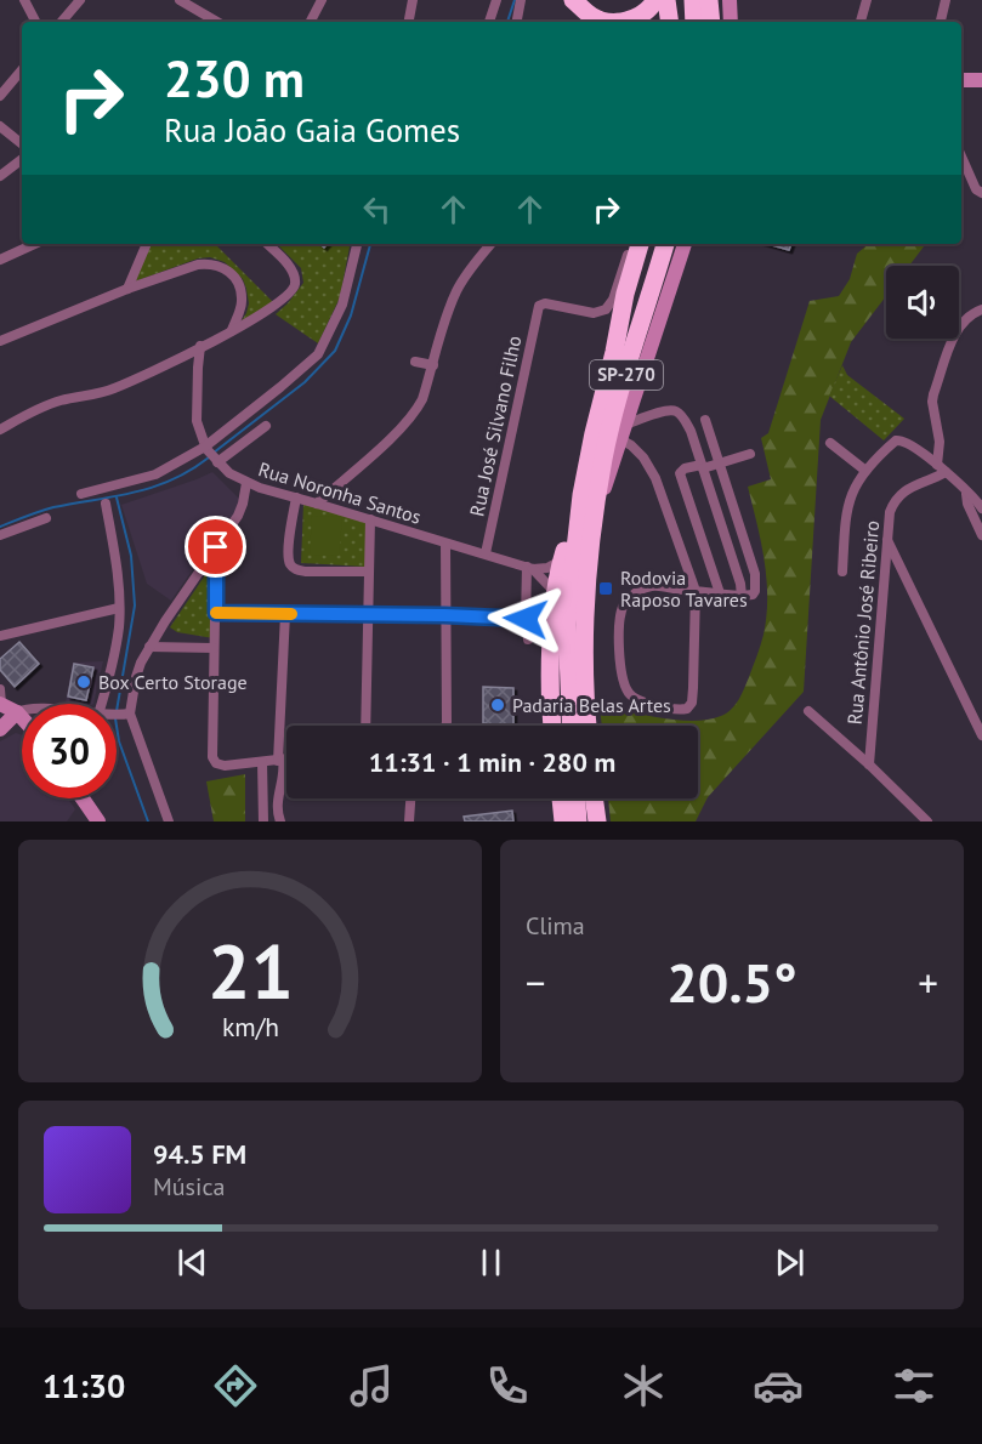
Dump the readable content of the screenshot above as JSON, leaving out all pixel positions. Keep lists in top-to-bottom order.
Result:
{
  "streets": {
    "highway": ["SP-270"],
    "street": ["Rua José Silvano Filho", "Rua Noronha Santos", "Rua Antônio José Ribeiro"]
  },
  "crossings": [
    ["Rua José Silvano Filho", "Rua Noronha Santos"]
  ],
  "places": {
    "transit": ["Rodovia Raposo Tavares"],
    "other": ["Box Certo Storage", "Padaria Belas Artes"]
  },
  "page": {
    "turn": ["230 m", "Rua João Gaia Gomes"],
    "limit": "30",
    "trip": "11:31 · 1 min · 280 m",
    "tile": "Clima",
    "heat": ["−", "20.5°", "+"],
    "song": ["94.5 FM", "Música"],
    "tabs": "11:30",
    "gauge": ["21", "km/h"]
  }
}
